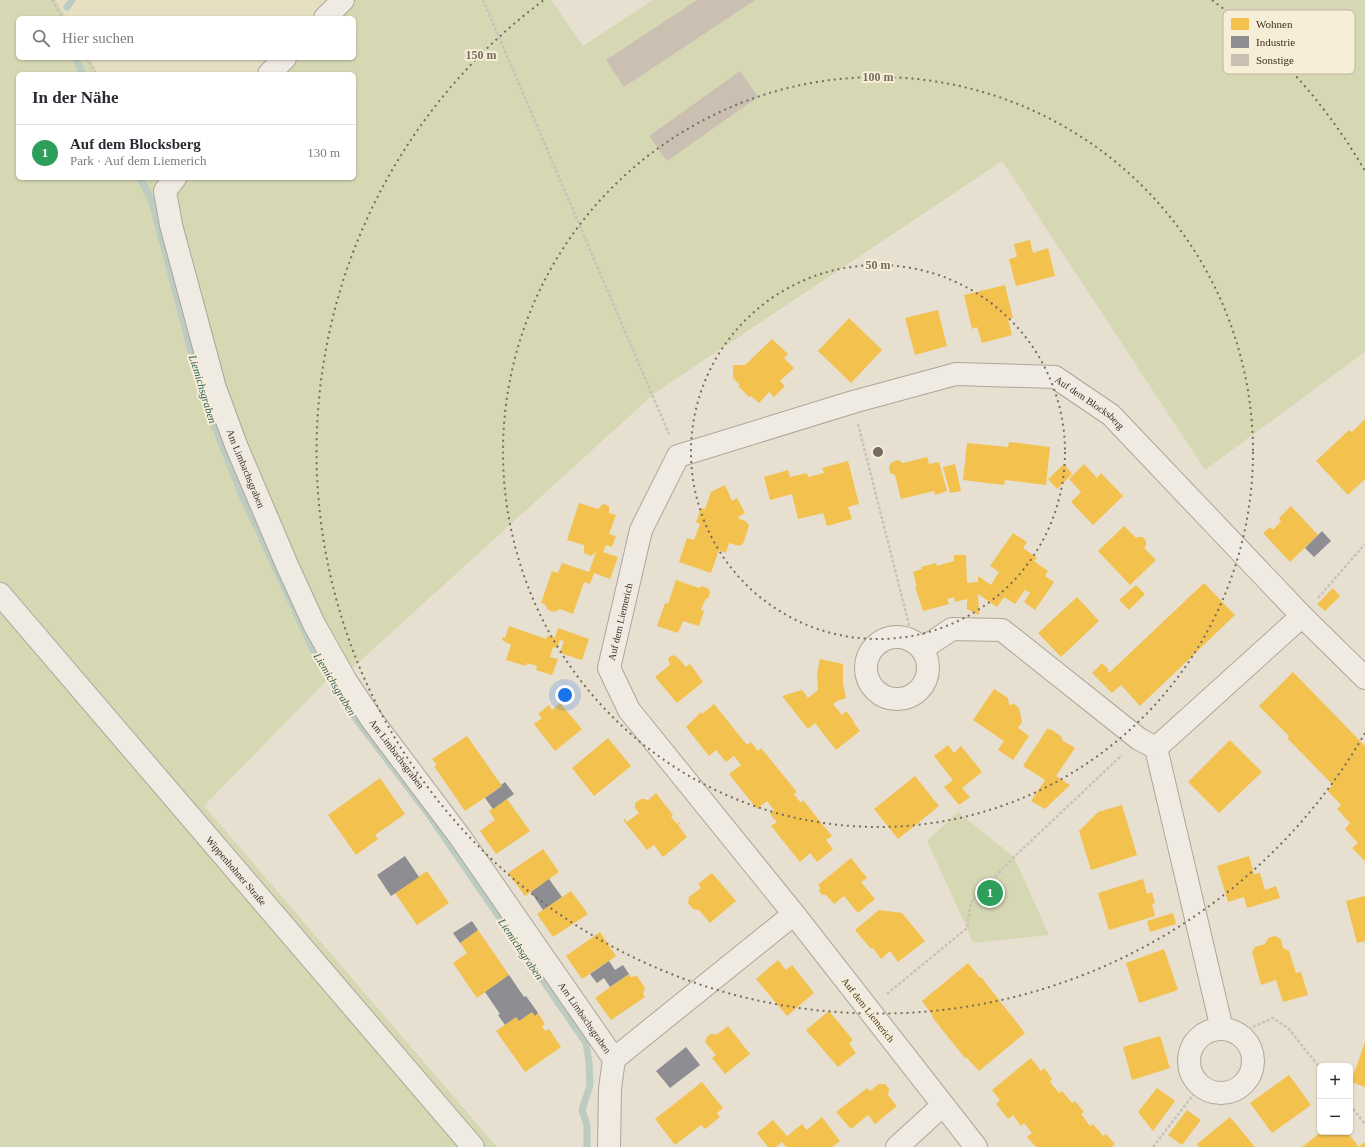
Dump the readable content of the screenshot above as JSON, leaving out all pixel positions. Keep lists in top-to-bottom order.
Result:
{
  "streets": {
    "street": [
      "Auf dem Blocksberg",
      "Am Limbachsgraben",
      "Auf dem Liemerich",
      "Wippenhohner Straße"
    ]
  },
  "crossings": [
    ["Auf dem Blocksberg", "Auf dem Liemerich"]
  ],
  "water": ["Liemichsgraben"],
  "legend": ["Wohnen", "Industrie", "Sonstige"],
  "page": {
    "search": "Hier suchen",
    "heading": "In der Nähe",
    "list": [
      {
        "mark": "1",
        "name": "Auf dem Blocksberg",
        "note": "Park · Auf dem Liemerich",
        "value": "130 m"
      }
    ],
    "pins": "1",
    "map_buttons": ["+", "−"]
  },
  "rings": ["150 m", "100 m", "50 m"]
}
